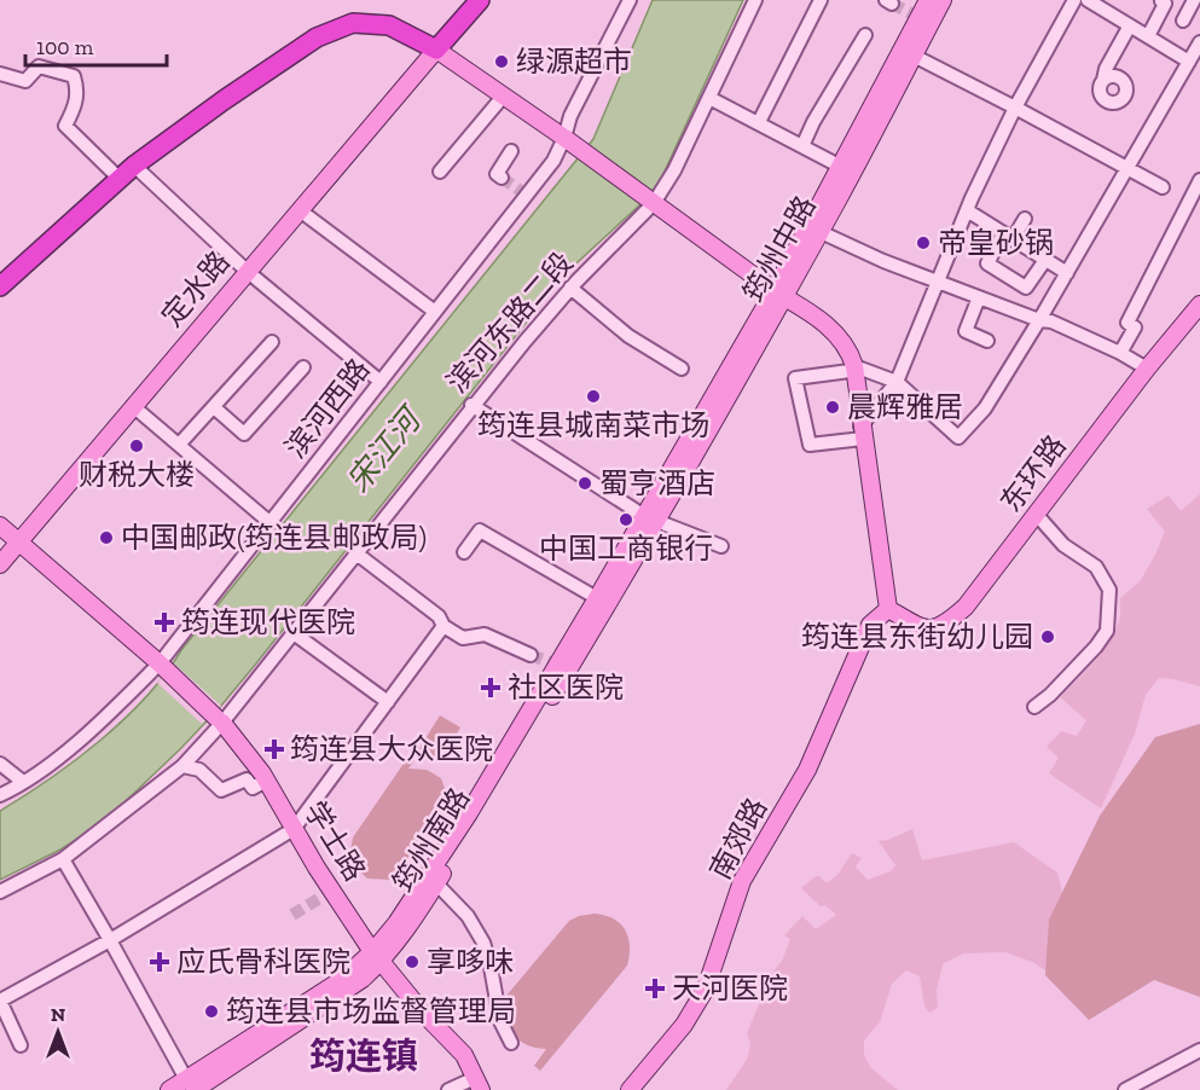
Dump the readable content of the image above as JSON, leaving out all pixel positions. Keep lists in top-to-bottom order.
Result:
{
  "streets": {
    "main road": [
      "筠州中路",
      "定水路",
      "东环路",
      "南郊路",
      "筠州南路",
      "学士路"
    ],
    "street": ["滨河东路二段", "滨河西路"]
  },
  "crossings": [
    ["筠州中路", "筠州南路"],
    ["滨河东路二段", "学士路"],
    ["滨河西路", "学士路"],
    ["东环路", "南郊路"],
    ["筠州南路", "学士路"]
  ],
  "districts": ["筠连镇"],
  "water": ["宋江河"],
  "places": {
    "other": [
      "绿源超市",
      "帝皇砂锅",
      "筠连县城南菜市场",
      "晨辉雅居",
      "财税大楼",
      "蜀亨酒店",
      "中国工商银行",
      "中国邮政(筠连县邮政局)",
      "筠连县东街幼儿园",
      "享哆味",
      "筠连县市场监督管理局"
    ],
    "health": [
      "筠连现代医院",
      "社区医院",
      "筠连县大众医院",
      "应氏骨科医院",
      "天河医院"
    ]
  },
  "scale_bar": "100 m",
  "north": "top"
}
